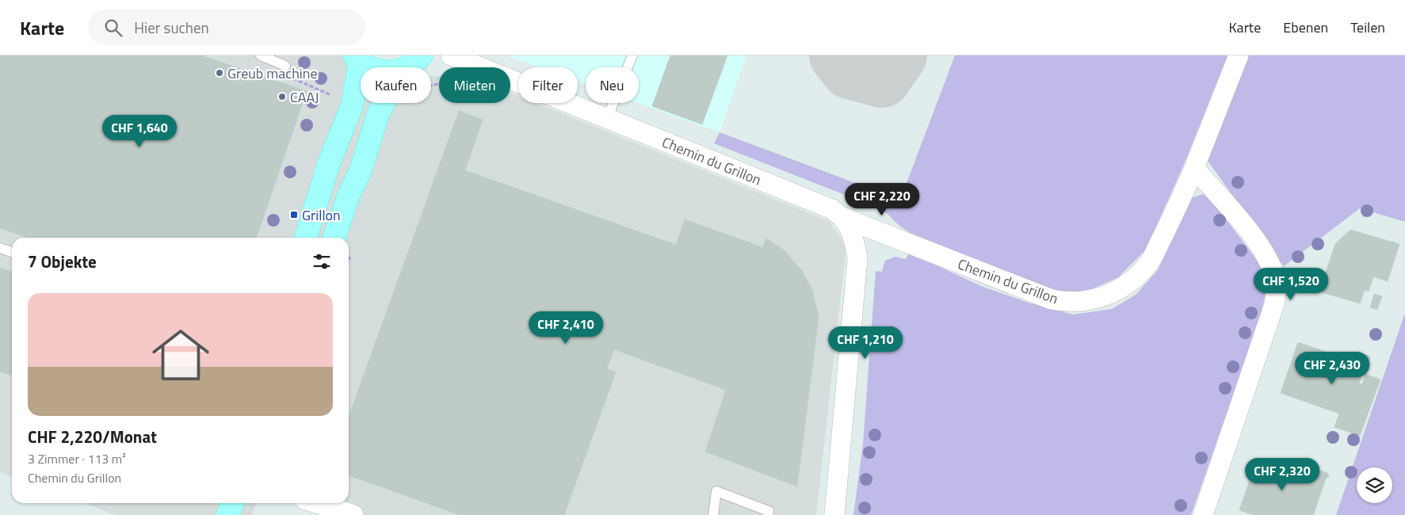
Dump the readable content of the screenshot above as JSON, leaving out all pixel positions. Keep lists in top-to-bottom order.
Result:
{
  "streets": {
    "street": ["Chemin du Grillon"]
  },
  "places": {
    "other": ["Greub machine", "CAAJ"],
    "transit": ["Grillon"]
  },
  "page": {
    "header": "Karte",
    "search": "Hier suchen",
    "nav": ["Karte", "Ebenen", "Teilen"],
    "chip": [
      "Kaufen",
      "Mieten",
      "Filter",
      "Neu"
    ],
    "price": [
      "CHF 1,640",
      "CHF 2,220",
      "CHF 1,520",
      "CHF 2,410",
      "CHF 1,210",
      "CHF 2,430",
      "CHF 2,320"
    ],
    "heading": "7 Objekte",
    "list": [
      {
        "name": "CHF 2,220/Monat",
        "note": "3 Zimmer · 113 m² · Chemin du Grillon"
      }
    ]
  }
}
